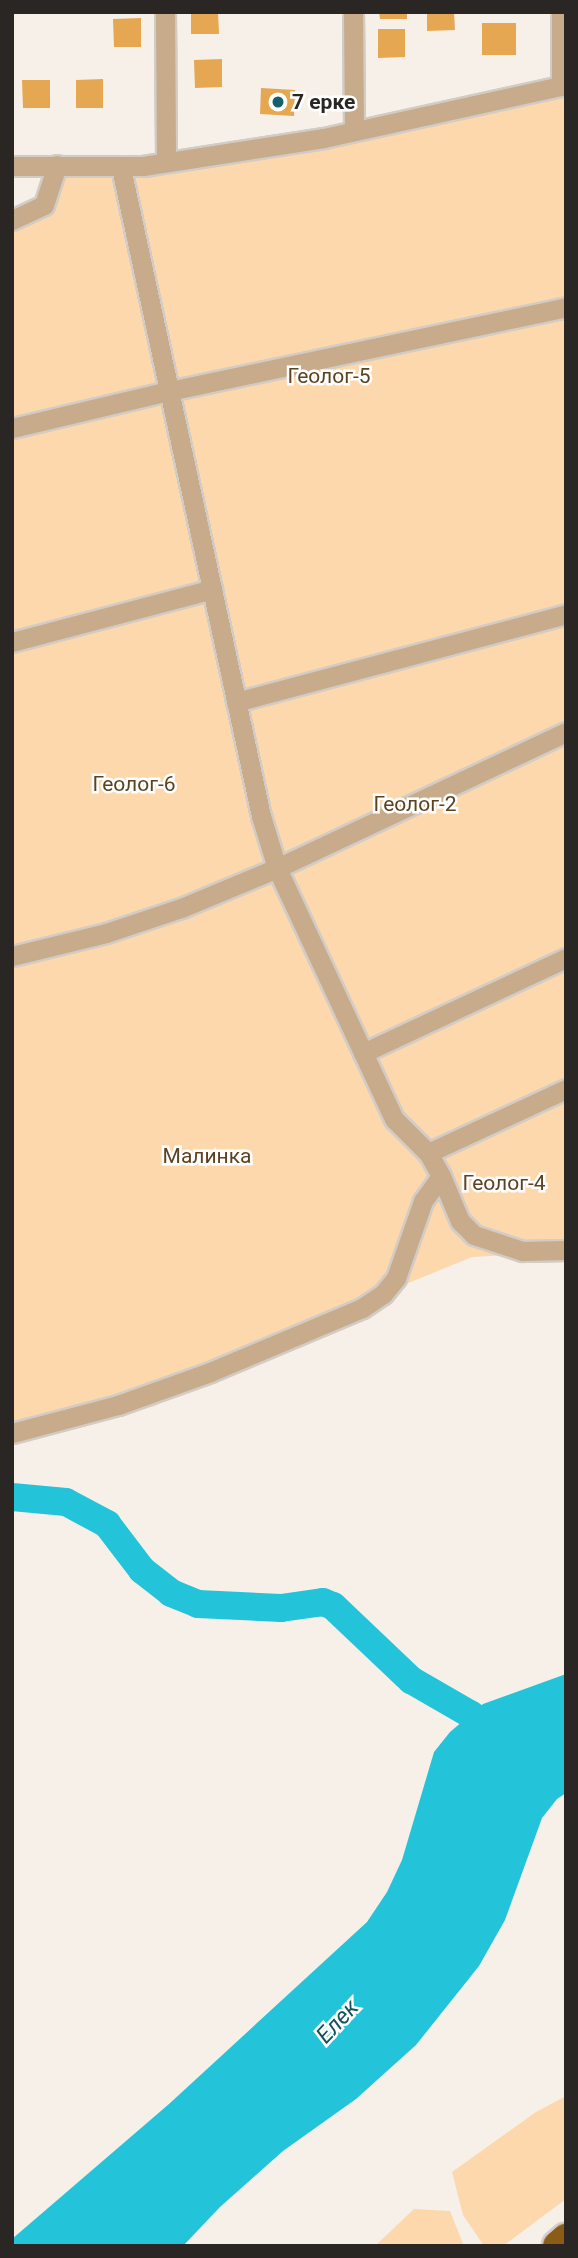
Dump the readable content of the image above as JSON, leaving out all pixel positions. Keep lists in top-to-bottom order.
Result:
{
  "water": ["Елек"],
  "parks": [
    "Геолог-5",
    "Геолог-6",
    "Геолог-2",
    "Малинка",
    "Геолог-4"
  ],
  "places": ["7 ерке"]
}
